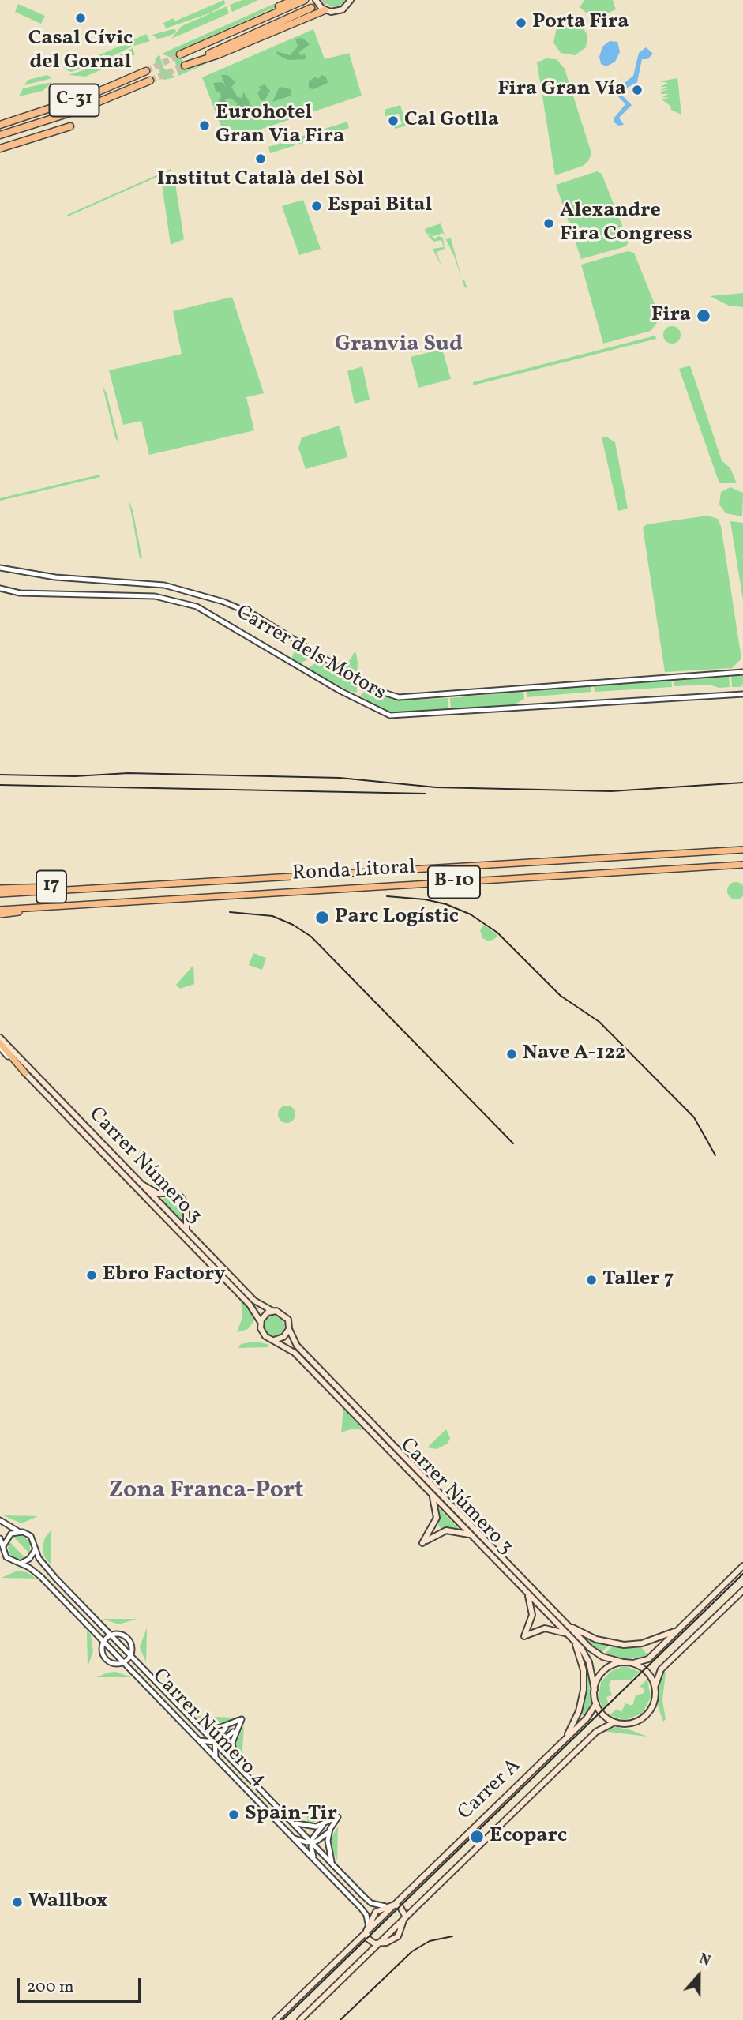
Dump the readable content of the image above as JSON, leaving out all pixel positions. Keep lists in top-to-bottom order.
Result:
{
  "streets": {
    "highway": [
      "C-31",
      "Ronda Litoral",
      "B-10",
      "17"
    ],
    "main road": ["Carrer Número 3", "Carrer A"],
    "street": ["Carrer dels Motors", "Carrer Número 4"]
  },
  "crossings": [
    ["Ronda Litoral", "17"],
    ["Carrer Número 3", "Carrer A"]
  ],
  "districts": ["Granvia Sud", "Zona Franca-Port"],
  "places": [
    "Casal Cívic del Gornal",
    "Porta Fira",
    "Fira Gran Vía",
    "Cal Gotlla",
    "Eurohotel Gran Via Fira",
    "Institut Català del Sòl",
    "Espai Bital",
    "Alexandre Fira Congress",
    "Fira",
    "Parc Logístic",
    "Nave A-122",
    "Ebro Factory",
    "Taller 7",
    "Spain-Tir",
    "Ecoparc",
    "Wallbox"
  ],
  "scale_bar": "200 m",
  "north": "top"
}
